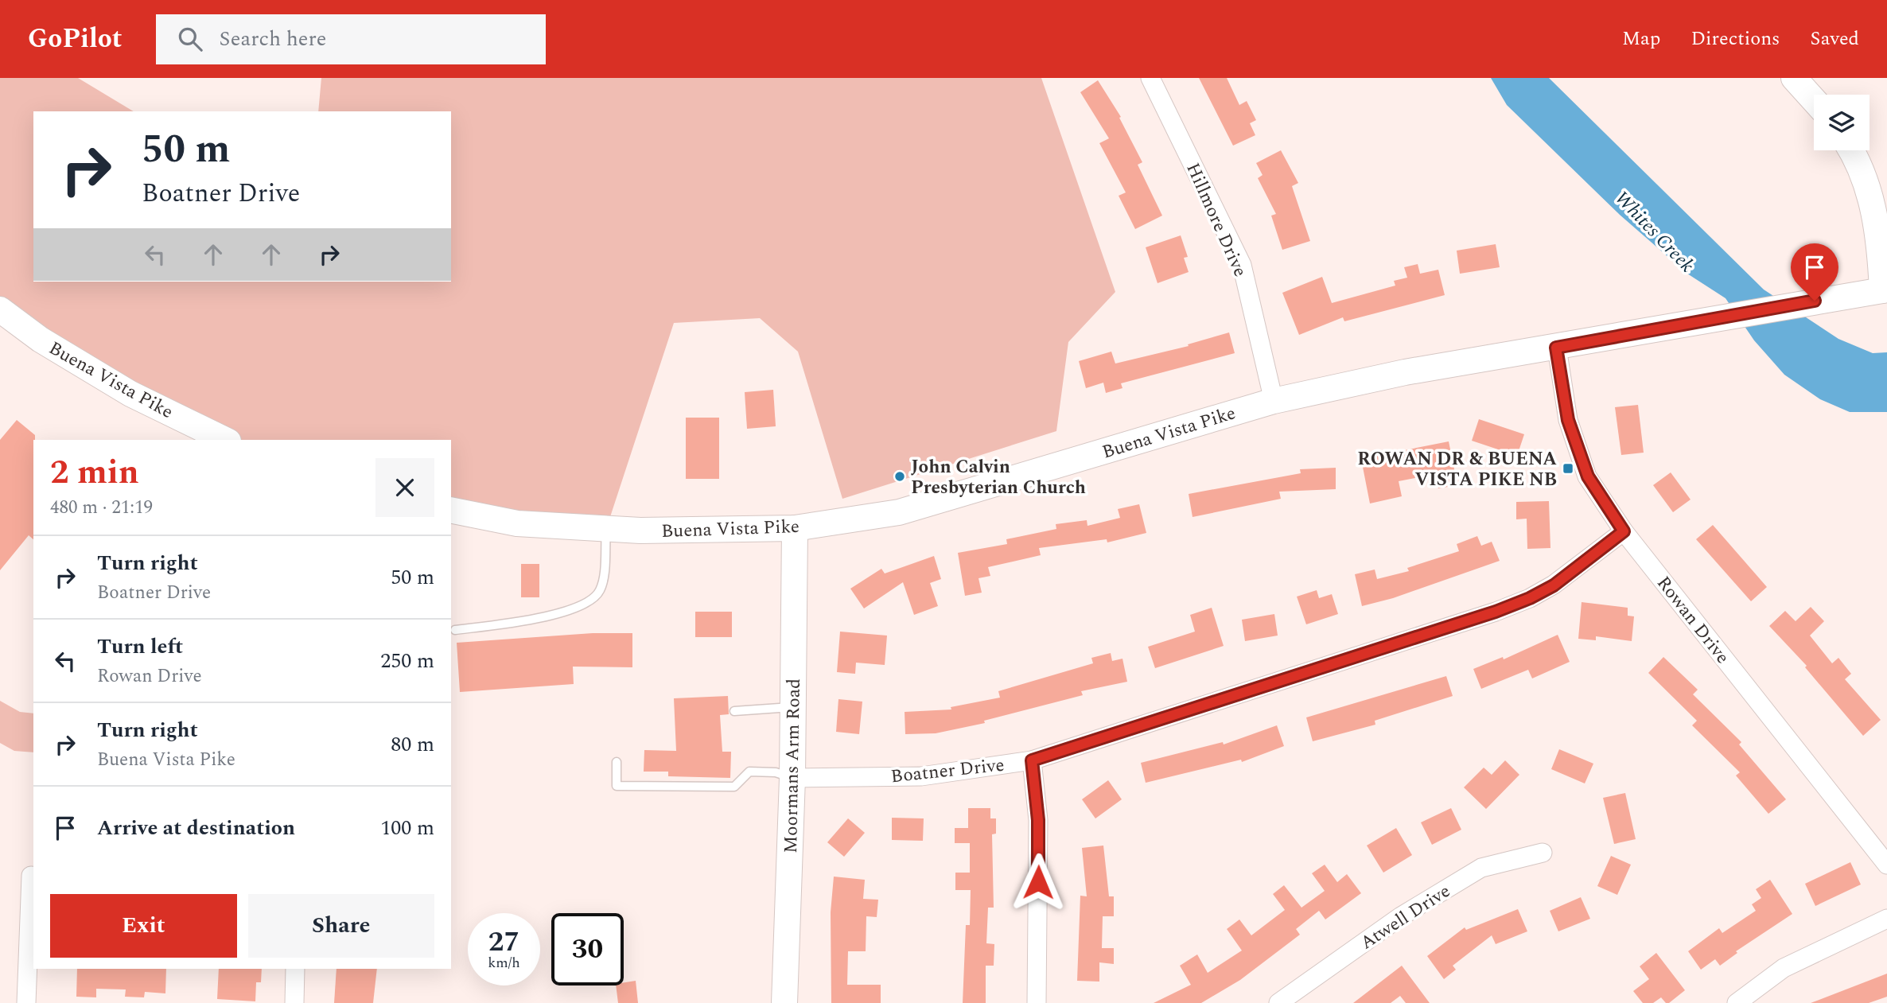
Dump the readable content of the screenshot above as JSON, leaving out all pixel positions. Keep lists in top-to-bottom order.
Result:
{
  "streets": {
    "main road": ["Buena Vista Pike", "Moormans Arm Road"],
    "street": [
      "Hillmore Drive",
      "Rowan Drive",
      "Boatner Drive",
      "Atwell Drive"
    ]
  },
  "crossings": [
    ["Hillmore Drive", "Buena Vista Pike"],
    ["Buena Vista Pike", "Rowan Drive"],
    ["Buena Vista Pike", "Moormans Arm Road"],
    ["Rowan Drive", "Boatner Drive"],
    ["Moormans Arm Road", "Boatner Drive"]
  ],
  "water": ["Whites Creek"],
  "places": {
    "transit": ["ROWAN DR & BUENA VISTA PIKE NB"],
    "other": ["John Calvin Presbyterian Church"]
  },
  "page": {
    "header": "GoPilot",
    "search": "Search here",
    "nav": ["Map", "Directions", "Saved"],
    "turn": ["50 m", "Boatner Drive"],
    "heading": ["2 min", "480 m · 21:19"],
    "list": [
      {
        "name": "Turn right",
        "note": "Boatner Drive",
        "value": "50 m"
      },
      {
        "name": "Turn left",
        "note": "Rowan Drive",
        "value": "250 m"
      },
      {
        "name": "Turn right",
        "note": "Buena Vista Pike",
        "value": "80 m"
      },
      {
        "name": "Arrive at destination",
        "value": "100 m"
      }
    ],
    "buttons": ["Exit", "Share"],
    "speed": "27 km/h",
    "limit": "30"
  }
}
